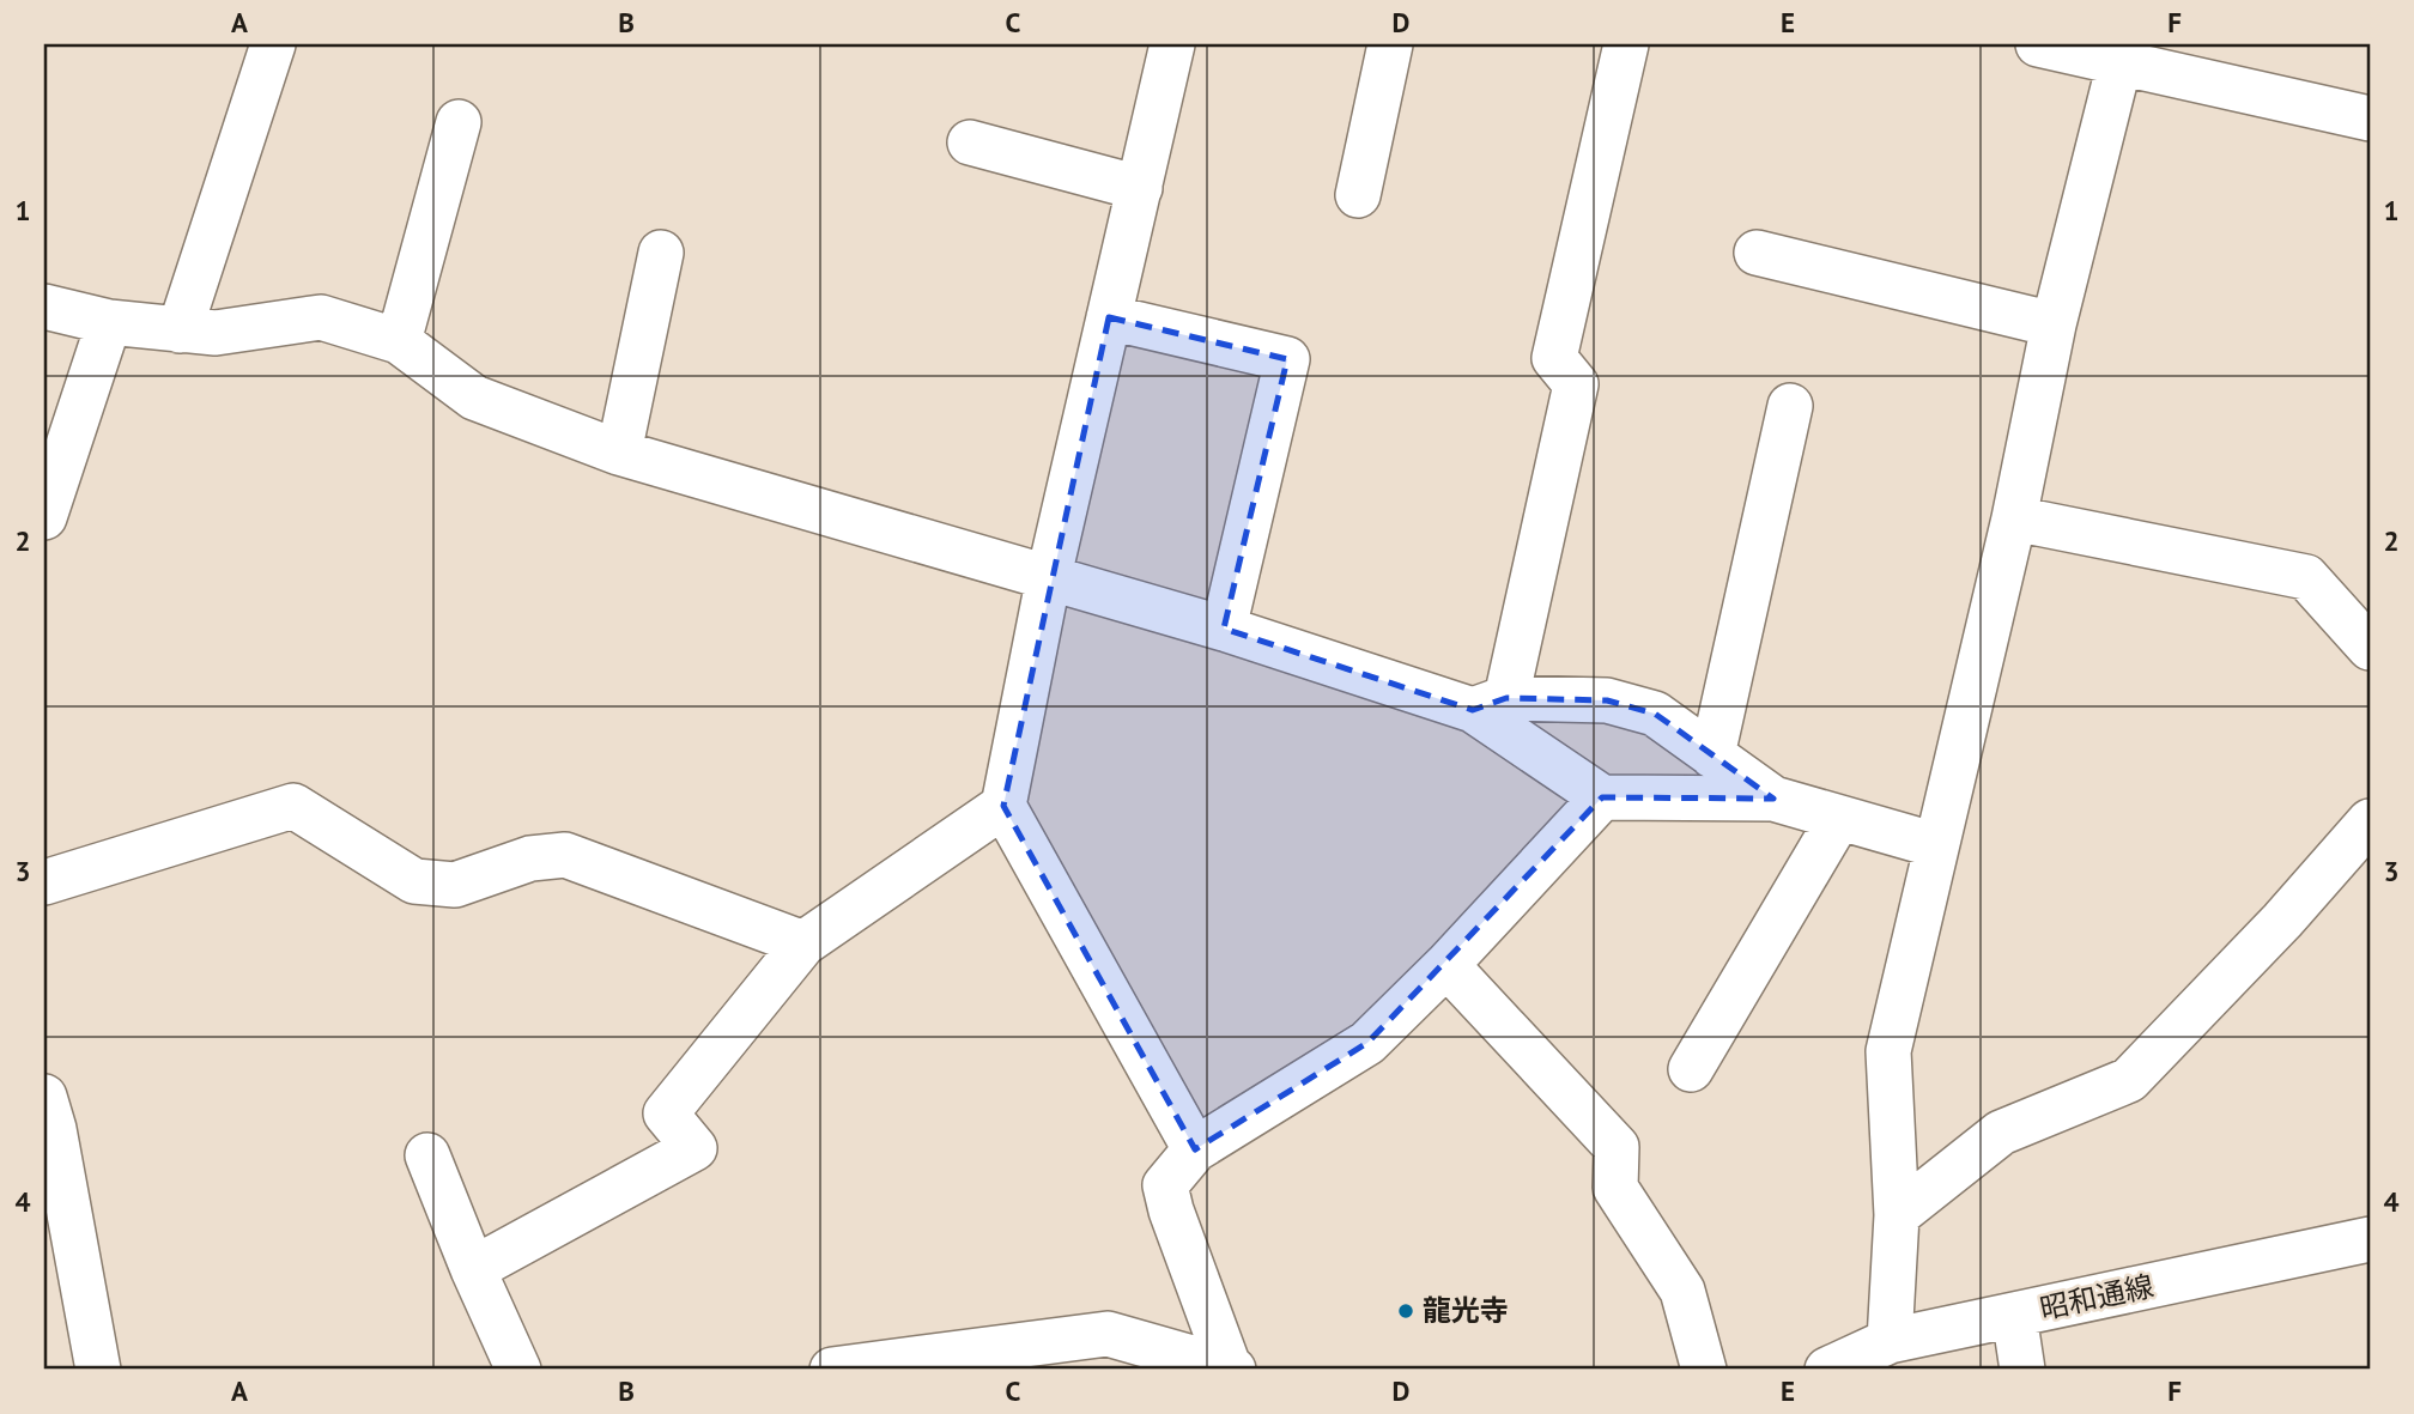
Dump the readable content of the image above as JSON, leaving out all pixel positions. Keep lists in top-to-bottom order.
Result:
{
  "streets": {
    "street": ["昭和通線"]
  },
  "places": ["龍光寺"],
  "grid": {
    "columns": [
      "A",
      "B",
      "C",
      "D",
      "E",
      "F"
    ],
    "rows": [
      "1",
      "2",
      "3",
      "4"
    ]
  }
}
